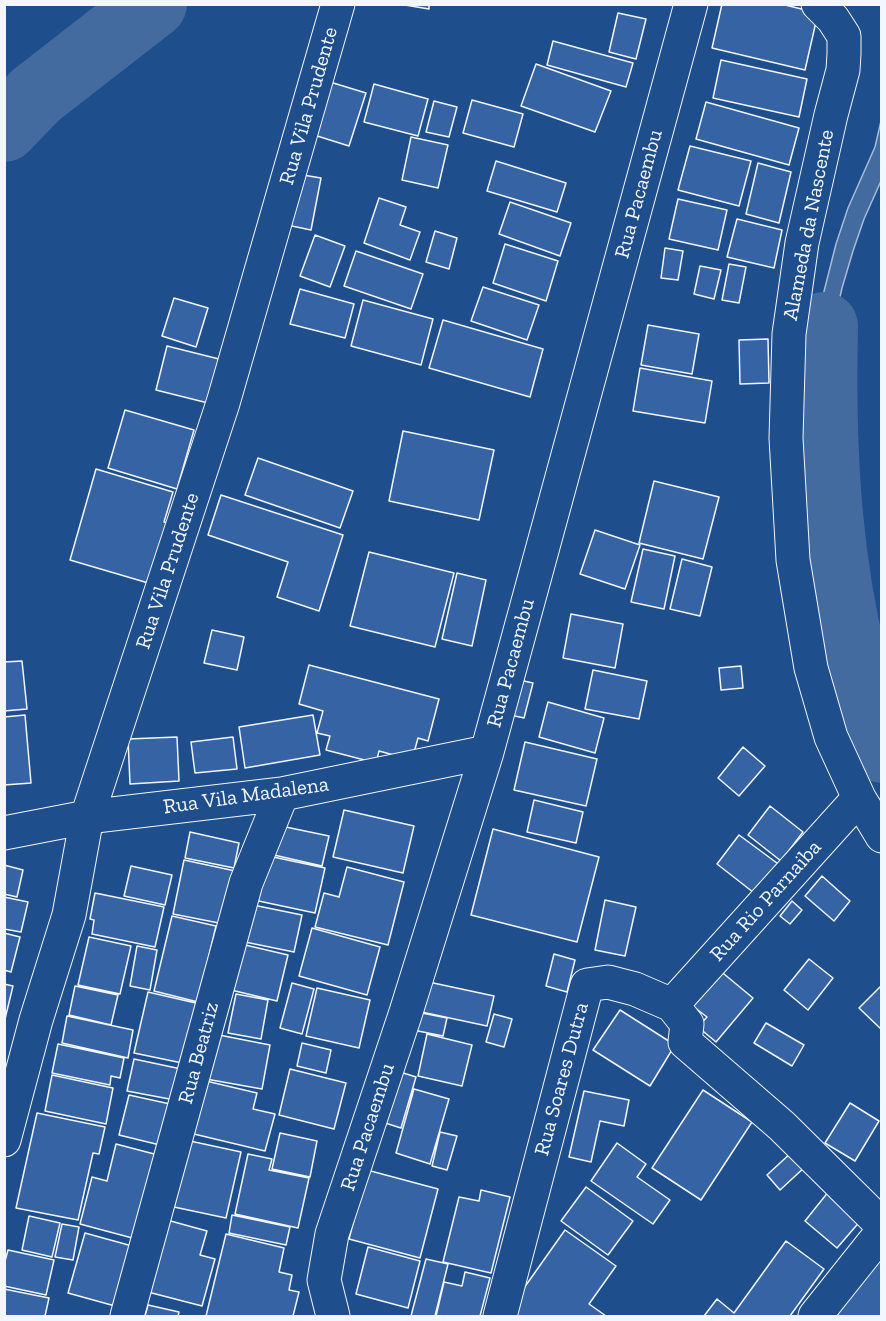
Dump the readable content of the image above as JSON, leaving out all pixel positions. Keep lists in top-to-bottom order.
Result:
{
  "streets": {
    "street": [
      "Rua Vila Prudente",
      "Rua Pacaembu",
      "Alameda da Nascente",
      "Rua Vila Madalena",
      "Rua Rio Parnaiba",
      "Rua Beatriz",
      "Rua Soares Dutra"
    ]
  },
  "crossings": [
    ["Rua Vila Prudente", "Rua Vila Madalena"],
    ["Rua Pacaembu", "Rua Vila Madalena"],
    ["Alameda da Nascente", "Rua Rio Parnaiba"],
    ["Rua Vila Madalena", "Rua Beatriz"],
    ["Rua Rio Parnaiba", "Rua Soares Dutra"]
  ]
}
